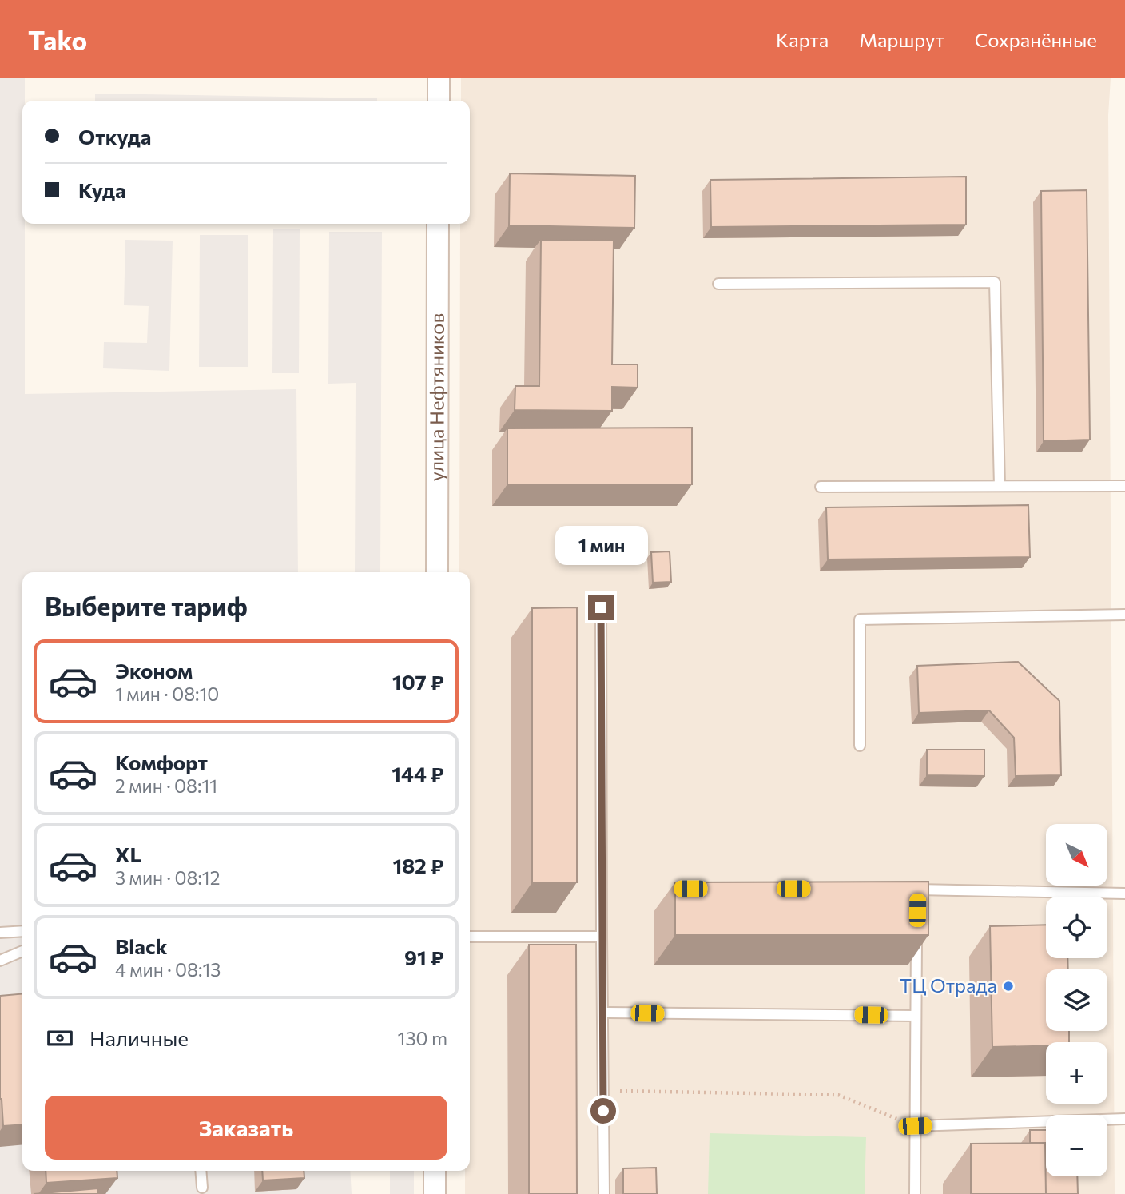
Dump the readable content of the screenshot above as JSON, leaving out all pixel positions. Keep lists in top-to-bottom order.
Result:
{
  "streets": {
    "street": ["улица Нефтяников"]
  },
  "places": ["ТЦ Отрада"],
  "north": "bottom right",
  "page": {
    "header": "Tako",
    "nav": ["Карта", "Маршрут", "Сохранённые"],
    "banner": ["Откуда", "Куда"],
    "bubble": "1 мин",
    "heading": "Выберите тариф",
    "list": [
      {
        "name": "Эконом",
        "note": "1 мин · 08:10",
        "value": "107 ₽"
      },
      {
        "name": "Комфорт",
        "note": "2 мин · 08:11",
        "value": "144 ₽"
      },
      {
        "name": "XL",
        "note": "3 мин · 08:12",
        "value": "182 ₽"
      },
      {
        "name": "Black",
        "note": "4 мин · 08:13",
        "value": "91 ₽"
      }
    ],
    "map_buttons": ["+", "−"],
    "pay": ["Наличные", "130 m"],
    "buttons": "Заказать"
  }
}
